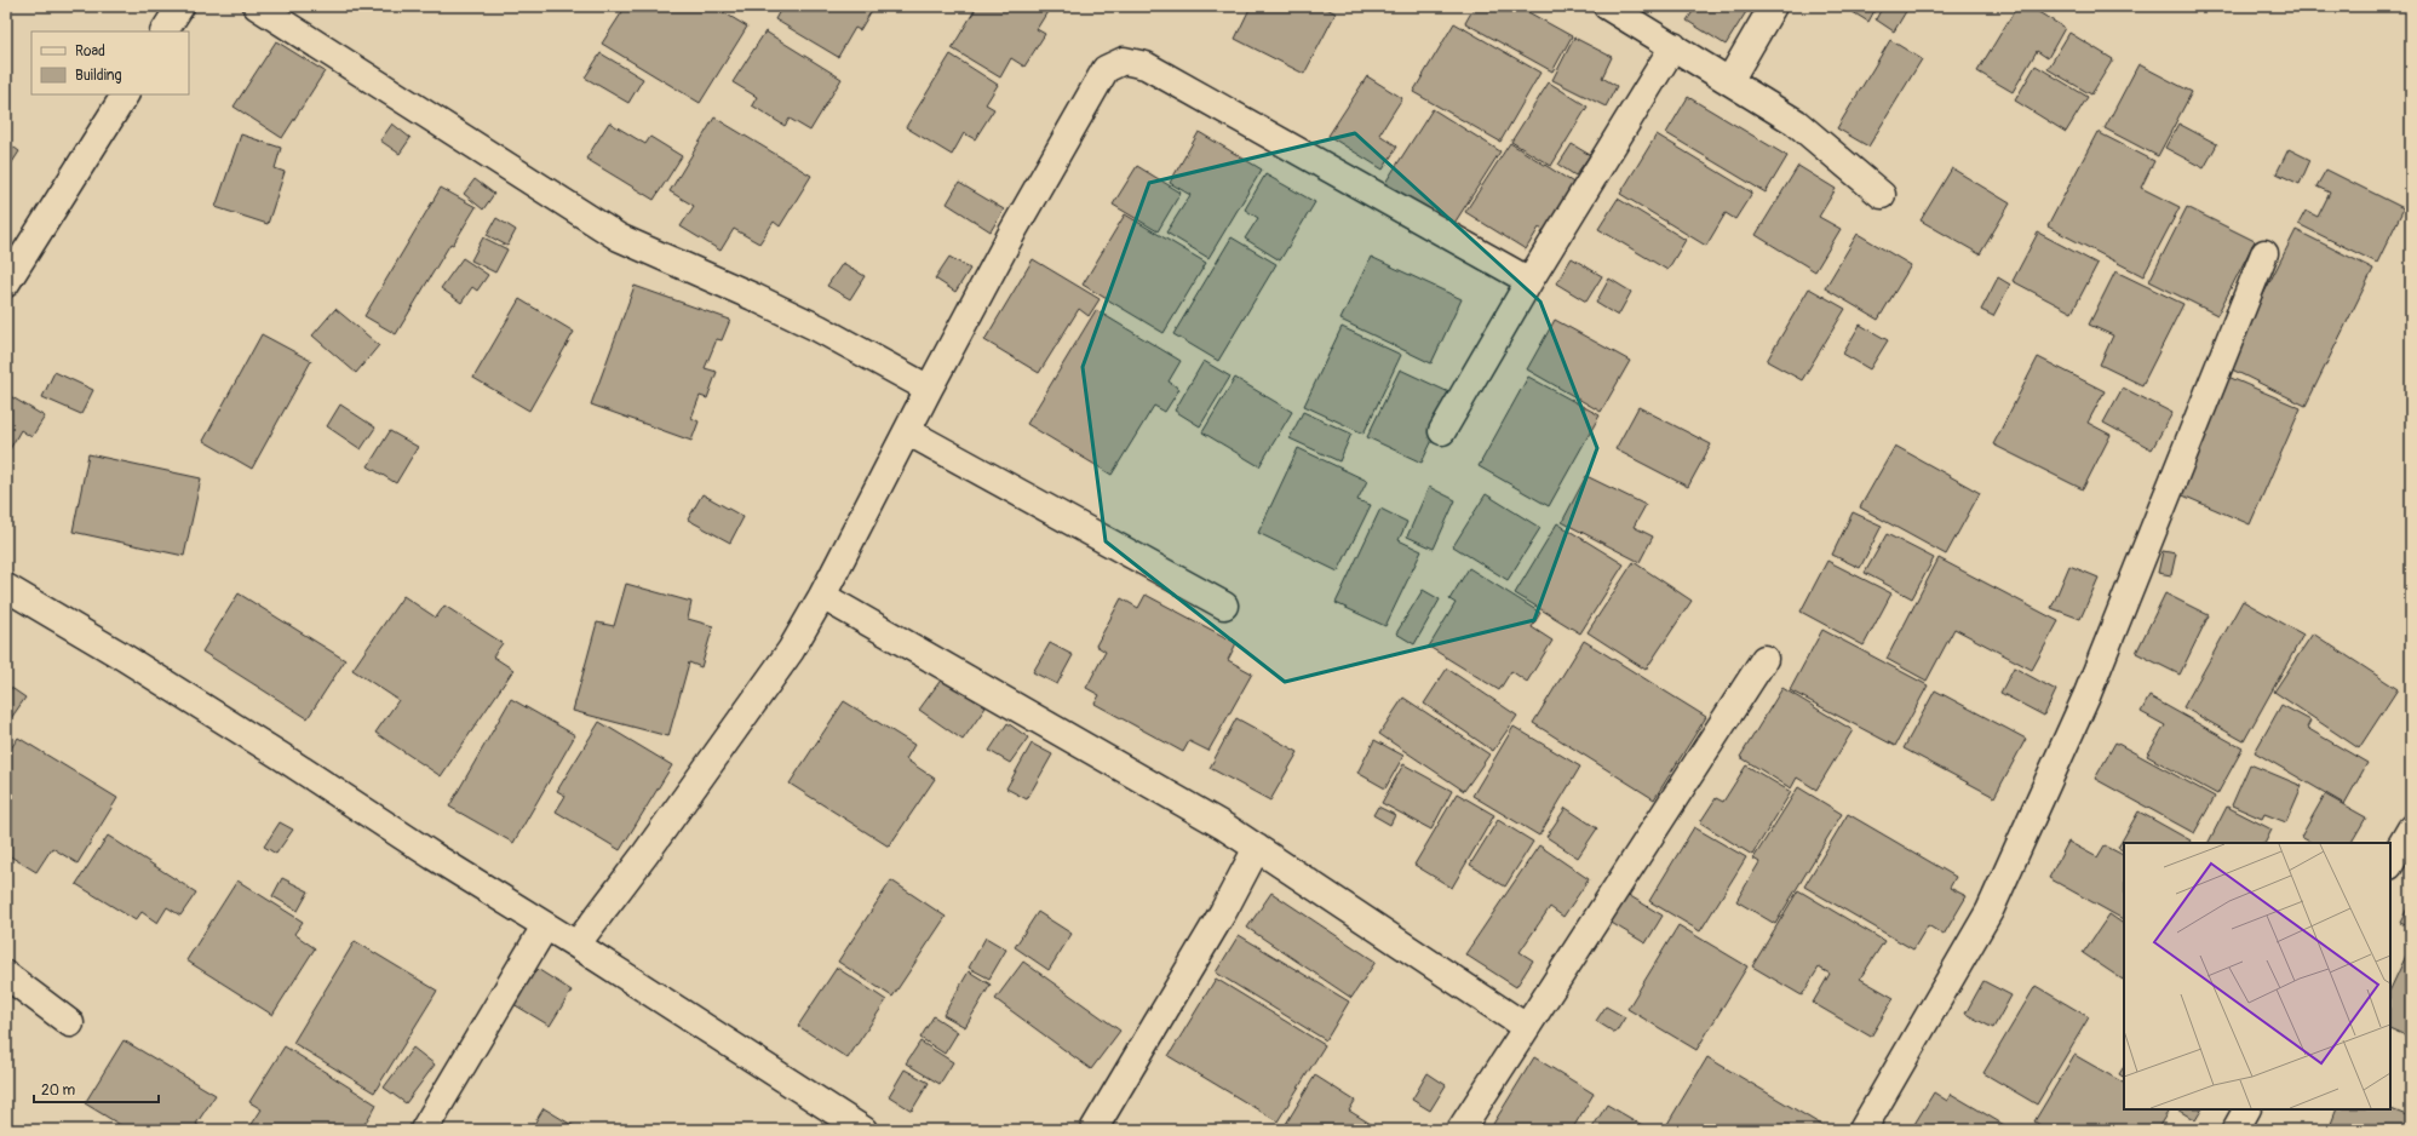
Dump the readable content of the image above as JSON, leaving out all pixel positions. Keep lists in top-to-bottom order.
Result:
{
  "legend": ["Road", "Building"],
  "scale_bar": "20 m"
}
